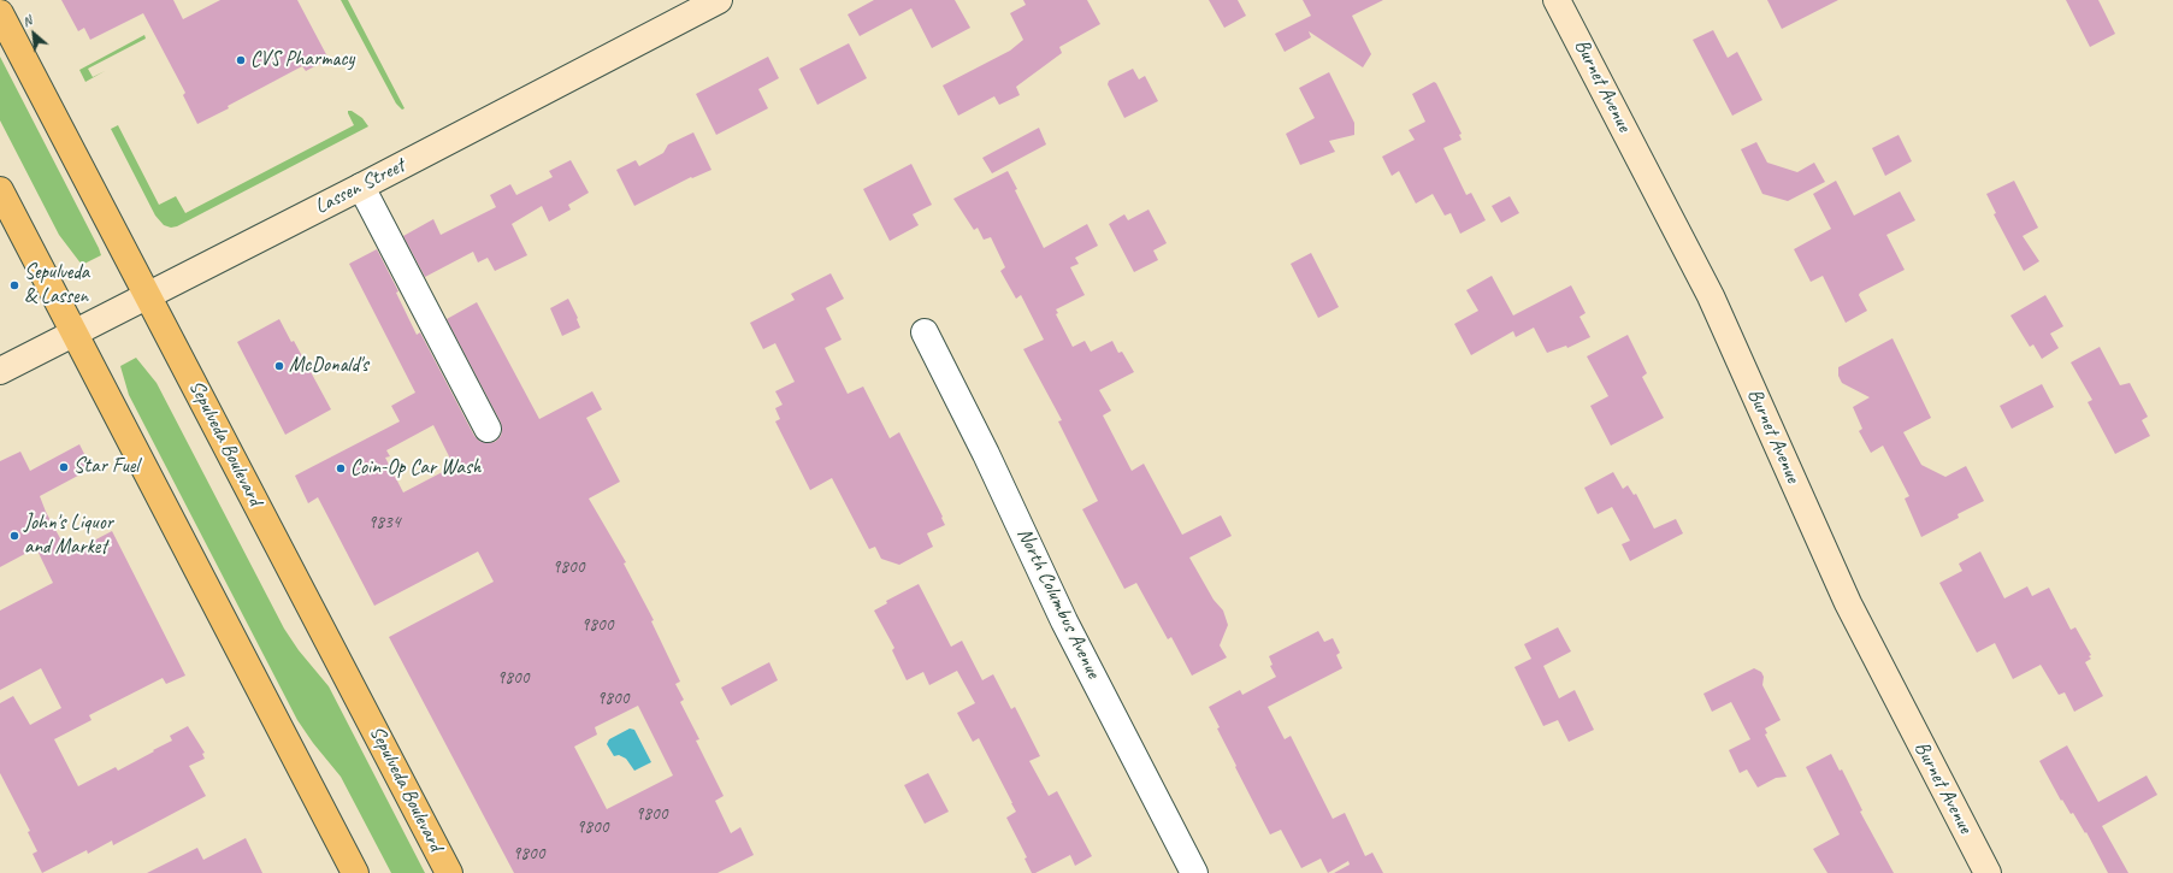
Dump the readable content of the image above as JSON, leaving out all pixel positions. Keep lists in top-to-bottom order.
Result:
{
  "streets": {
    "main road": ["Sepulveda Boulevard"],
    "street": ["Burnet Avenue", "Lassen Street", "North Columbus Avenue"]
  },
  "crossings": [
    ["Lassen Street", "Sepulveda Boulevard"]
  ],
  "places": [
    "CVS Pharmacy",
    "Sepulveda & Lassen",
    "McDonald's",
    "Star Fuel",
    "Coin-Op Car Wash",
    "John's Liquor and Market"
  ],
  "house_numbers": [
    "9834",
    "9800",
    "9800",
    "9800",
    "9800",
    "9800",
    "9800",
    "9800"
  ],
  "north": "top left"
}
